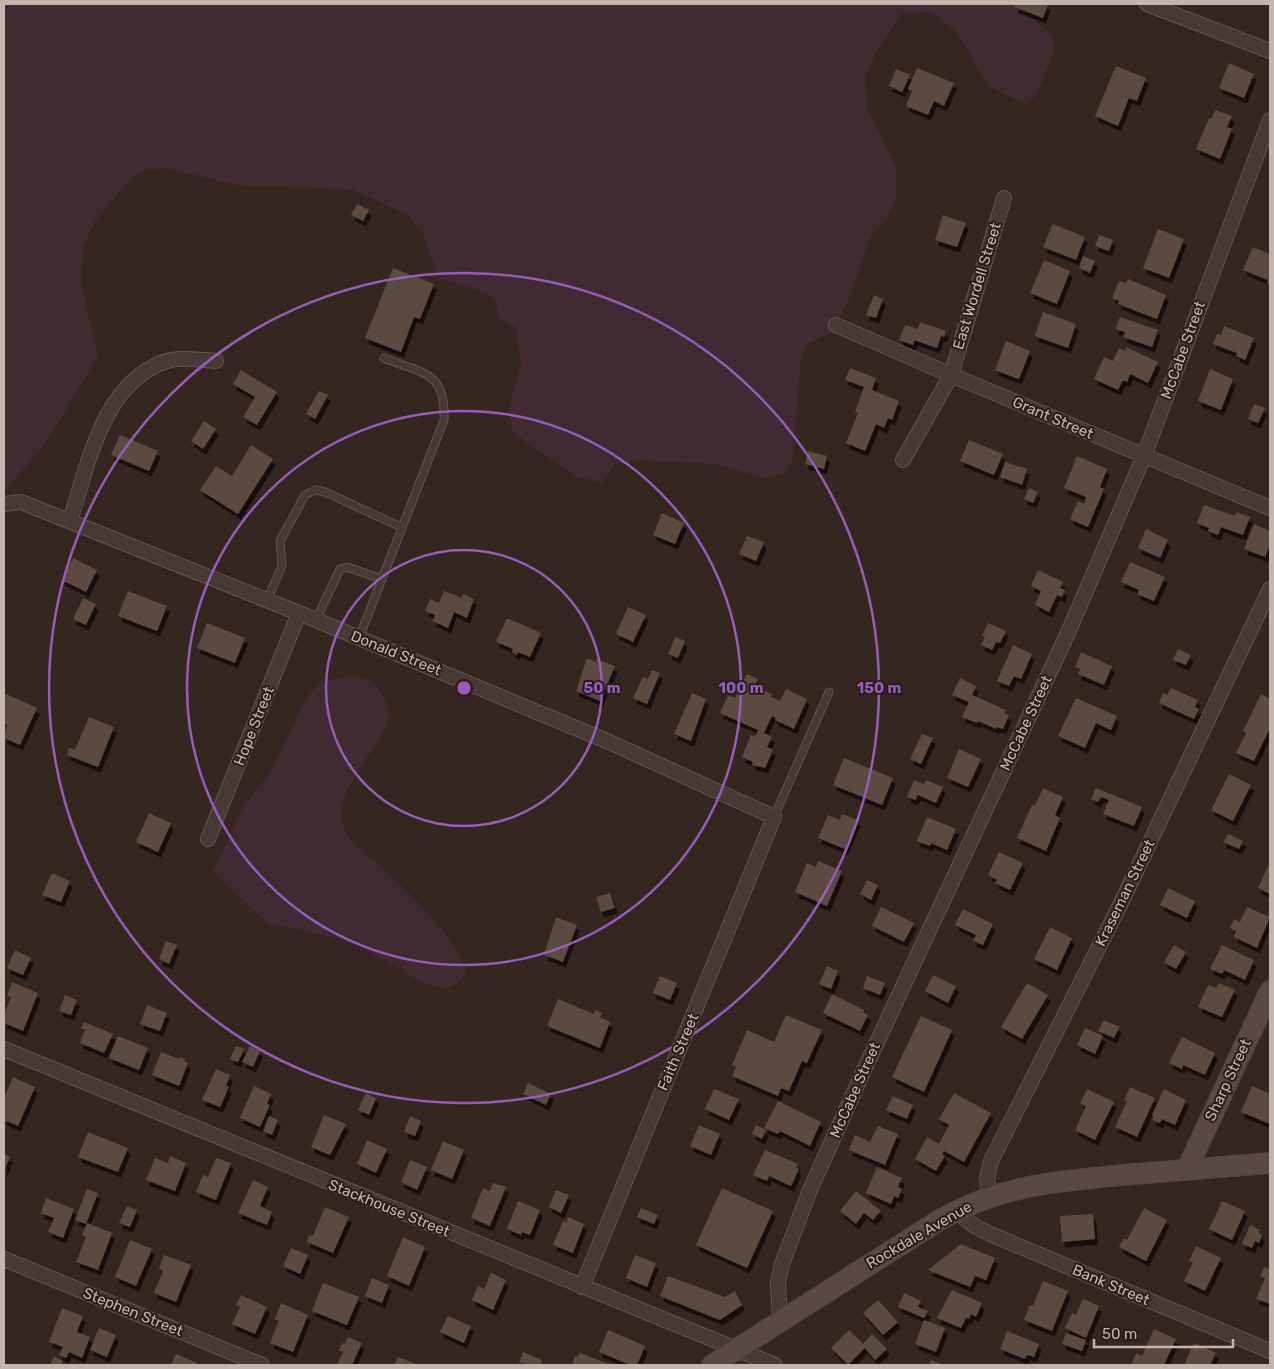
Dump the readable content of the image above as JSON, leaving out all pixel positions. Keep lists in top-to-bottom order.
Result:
{
  "streets": {
    "main road": ["Sharp Street", "Rockdale Avenue"],
    "street": [
      "East Wordell Street",
      "McCabe Street",
      "Grant Street",
      "Donald Street",
      "Hope Street",
      "Kraseman Street",
      "Faith Street",
      "Stackhouse Street",
      "Bank Street",
      "Stephen Street"
    ]
  },
  "crossings": [
    ["East Wordell Street", "Grant Street"],
    ["McCabe Street", "Grant Street"],
    ["McCabe Street", "Rockdale Avenue"],
    ["Donald Street", "Hope Street"],
    ["Donald Street", "Faith Street"],
    ["Kraseman Street", "Rockdale Avenue"],
    ["Faith Street", "Stackhouse Street"],
    ["Sharp Street", "Rockdale Avenue"],
    ["Stackhouse Street", "Rockdale Avenue"],
    ["Rockdale Avenue", "Bank Street"]
  ],
  "scale_bar": "50 m",
  "rings": ["50 m", "100 m", "150 m"]
}
